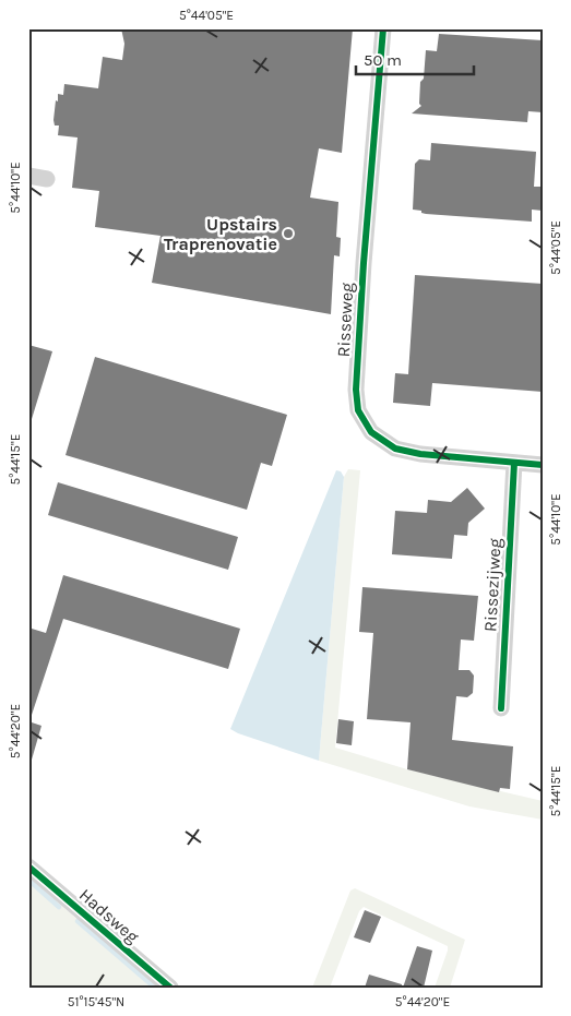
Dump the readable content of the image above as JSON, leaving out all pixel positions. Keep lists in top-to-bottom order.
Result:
{
  "streets": {
    "street": ["Risseweg", "Rissezijweg", "Hadsweg"]
  },
  "crossings": [
    ["Risseweg", "Rissezijweg"]
  ],
  "places": ["Upstairs Traprenovatie"],
  "scale_bar": "50 m",
  "coordinates": [
    "5°44'05\"E",
    "5°44'10\"E",
    "5°44'15\"E",
    "5°44'20\"E",
    "51°15'45\"N"
  ]
}
